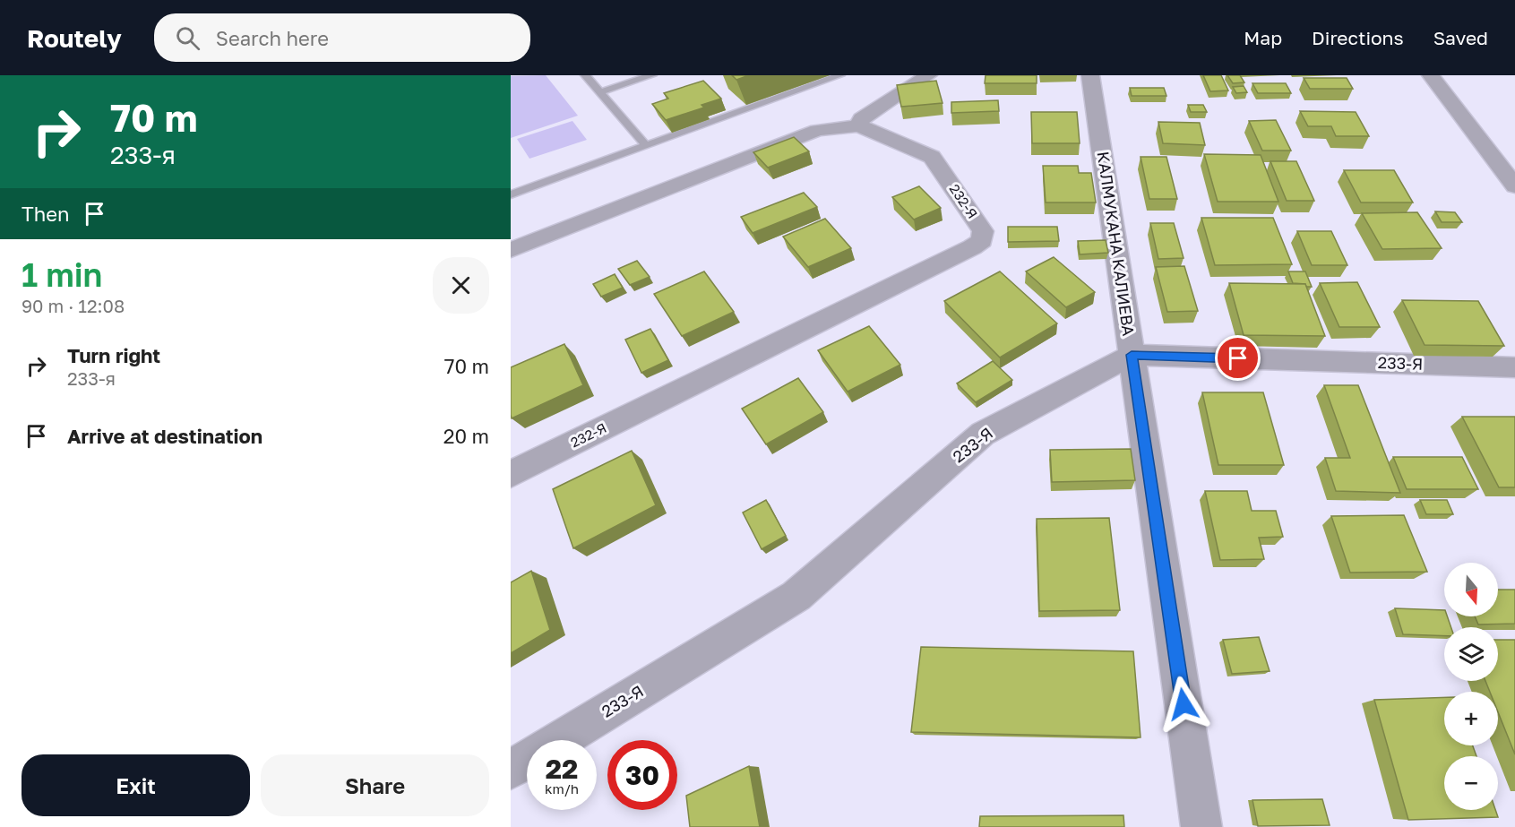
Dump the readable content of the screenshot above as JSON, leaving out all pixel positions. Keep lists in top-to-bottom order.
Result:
{
  "streets": {
    "street": ["232-Я", "КАЛМУКАНА КАЛИЕВА", "233-Я"]
  },
  "crossings": [
    ["КАЛМУКАНА КАЛИЕВА", "233-Я"]
  ],
  "north": "bottom",
  "page": {
    "header": "Routely",
    "search": "Search here",
    "nav": ["Map", "Directions", "Saved"],
    "turn": ["70 m", "233-я"],
    "then": "Then",
    "heading": ["1 min", "90 m · 12:08"],
    "list": [
      {
        "name": "Turn right",
        "note": "233-я",
        "value": "70 m"
      },
      {
        "name": "Arrive at destination",
        "value": "20 m"
      }
    ],
    "map_buttons": ["+", "−"],
    "speed": "22 km/h",
    "limit": "30",
    "buttons": ["Exit", "Share"]
  }
}
